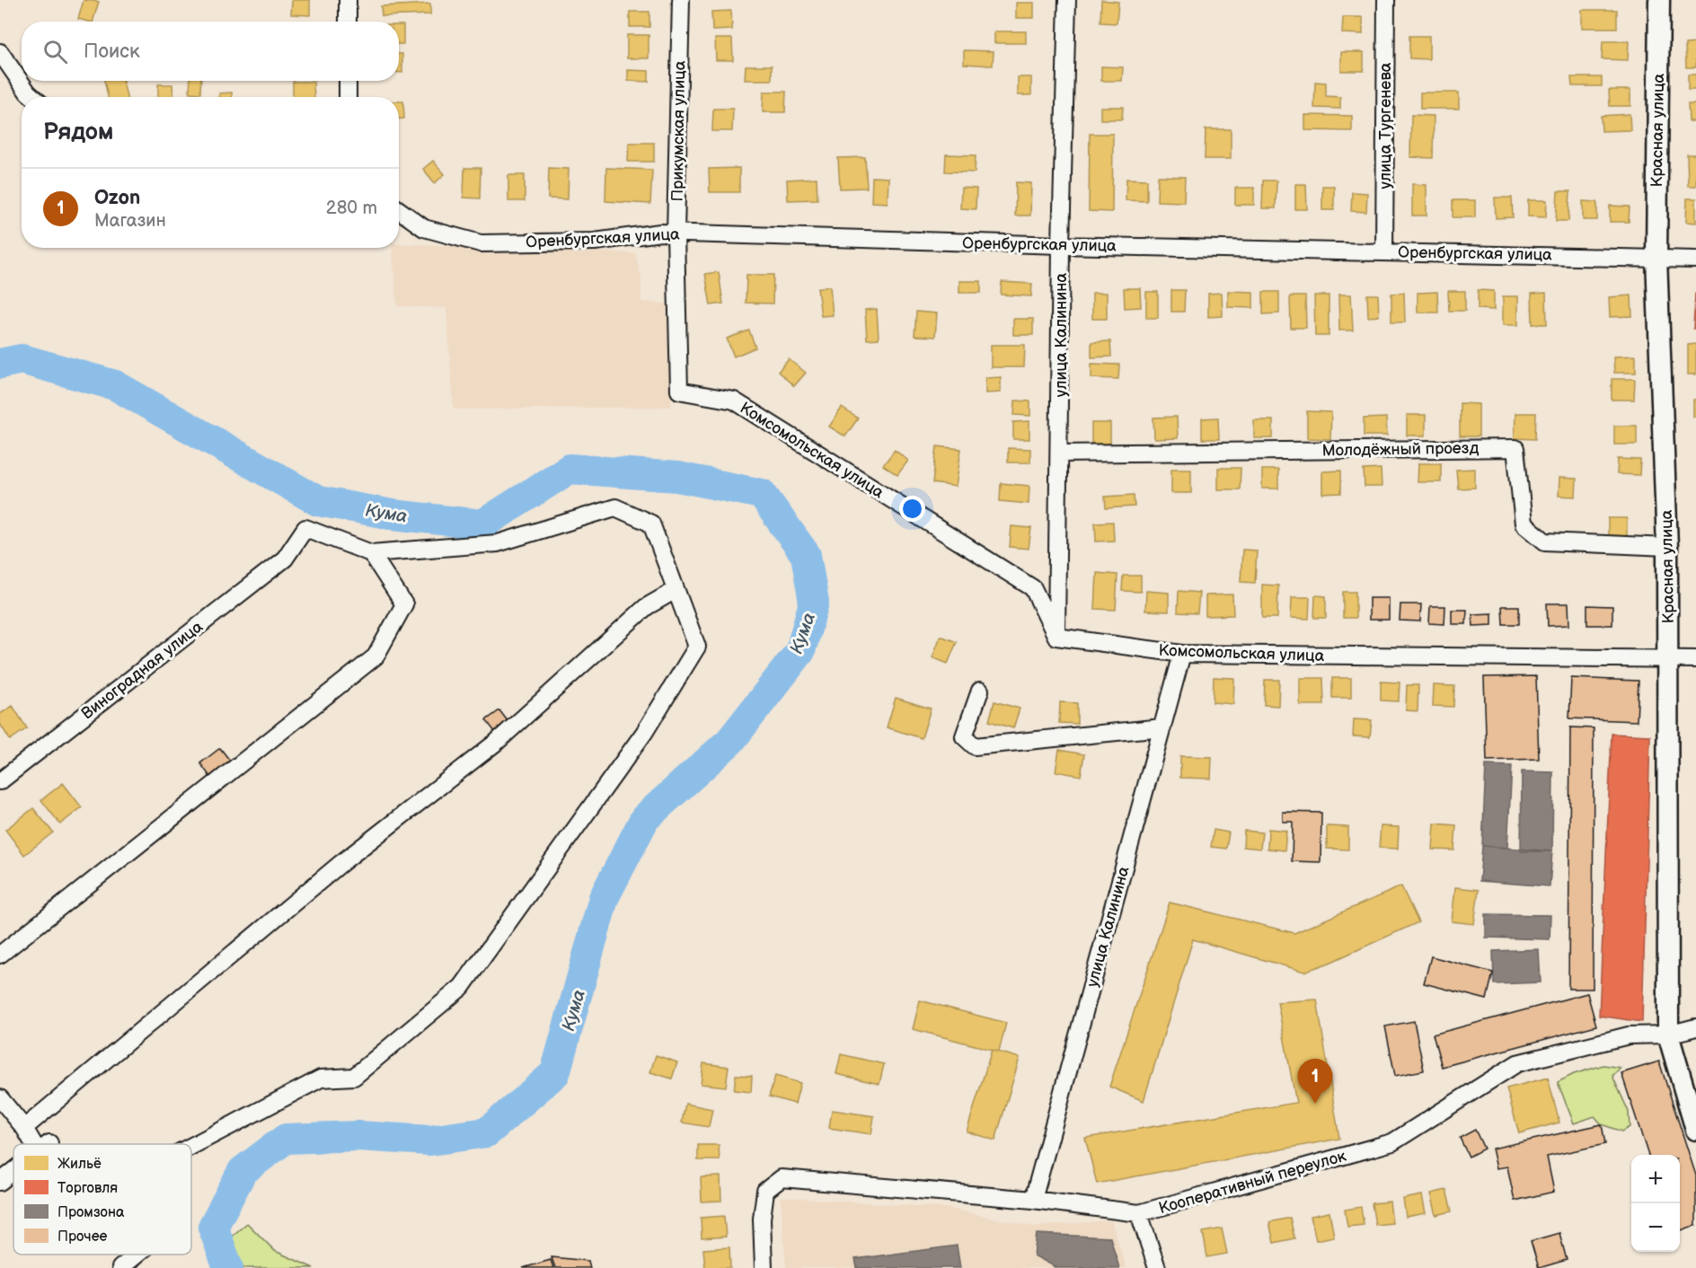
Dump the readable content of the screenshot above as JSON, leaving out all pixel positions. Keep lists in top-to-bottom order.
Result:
{
  "streets": {
    "street": [
      "улица Тургенева",
      "Красная улица",
      "Прикумская улица",
      "Оренбургская улица",
      "улица Калинина",
      "Молодёжный проезд",
      "Комсомольская улица",
      "Виноградная улица",
      "Кооперативный переулок"
    ]
  },
  "crossings": [
    ["улица Тургенева", "Оренбургская улица"],
    ["Красная улица", "Оренбургская улица"],
    ["Красная улица", "Молодёжный проезд"],
    ["Красная улица", "Комсомольская улица"],
    ["Красная улица", "Кооперативный переулок"],
    ["Прикумская улица", "Оренбургская улица"],
    ["Прикумская улица", "Комсомольская улица"],
    ["Оренбургская улица", "улица Калинина"],
    ["улица Калинина", "Молодёжный проезд"],
    ["улица Калинина", "Комсомольская улица"],
    ["улица Калинина", "Кооперативный переулок"]
  ],
  "water": ["Кума"],
  "legend": [
    "Жильё",
    "Торговля",
    "Промзона",
    "Прочее"
  ],
  "page": {
    "search": "Поиск",
    "heading": "Рядом",
    "list": [
      {
        "mark": "1",
        "name": "Ozon",
        "note": "Магазин",
        "value": "280 m"
      }
    ],
    "pins": "1",
    "map_buttons": ["+", "−"]
  }
}
